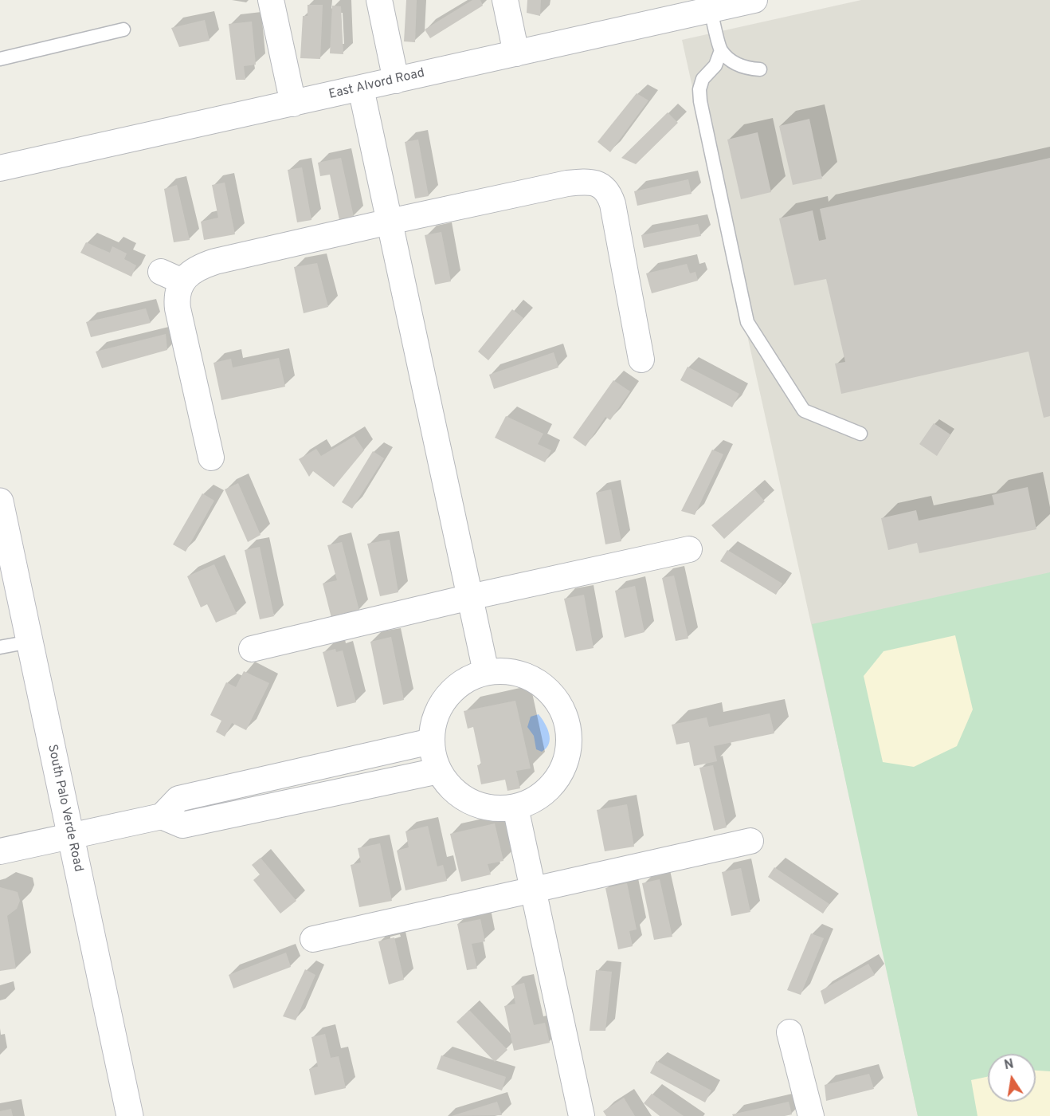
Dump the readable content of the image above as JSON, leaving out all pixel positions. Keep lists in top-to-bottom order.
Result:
{
  "streets": {
    "main road": ["South Palo Verde Road"],
    "street": ["East Alvord Road"]
  },
  "north": "top"
}
